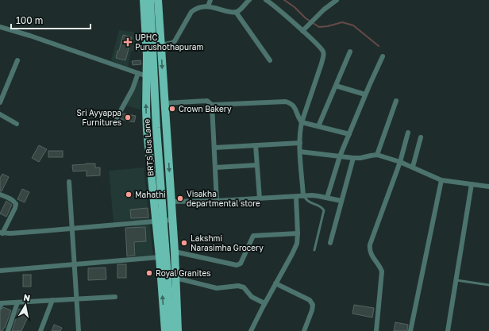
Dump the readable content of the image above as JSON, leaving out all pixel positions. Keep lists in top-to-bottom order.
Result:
{
  "streets": {
    "main road": ["BRTS Bus Lane"]
  },
  "places": {
    "health": ["UPHC Purushothapuram"],
    "other": [
      "Crown Bakery",
      "Sri Ayyappa Furnitures",
      "Mahathi",
      "Visakha departmental store",
      "Lakshmi Narasimha Grocery",
      "Royal Granites"
    ]
  },
  "scale_bar": "100 m",
  "north": "top"
}
